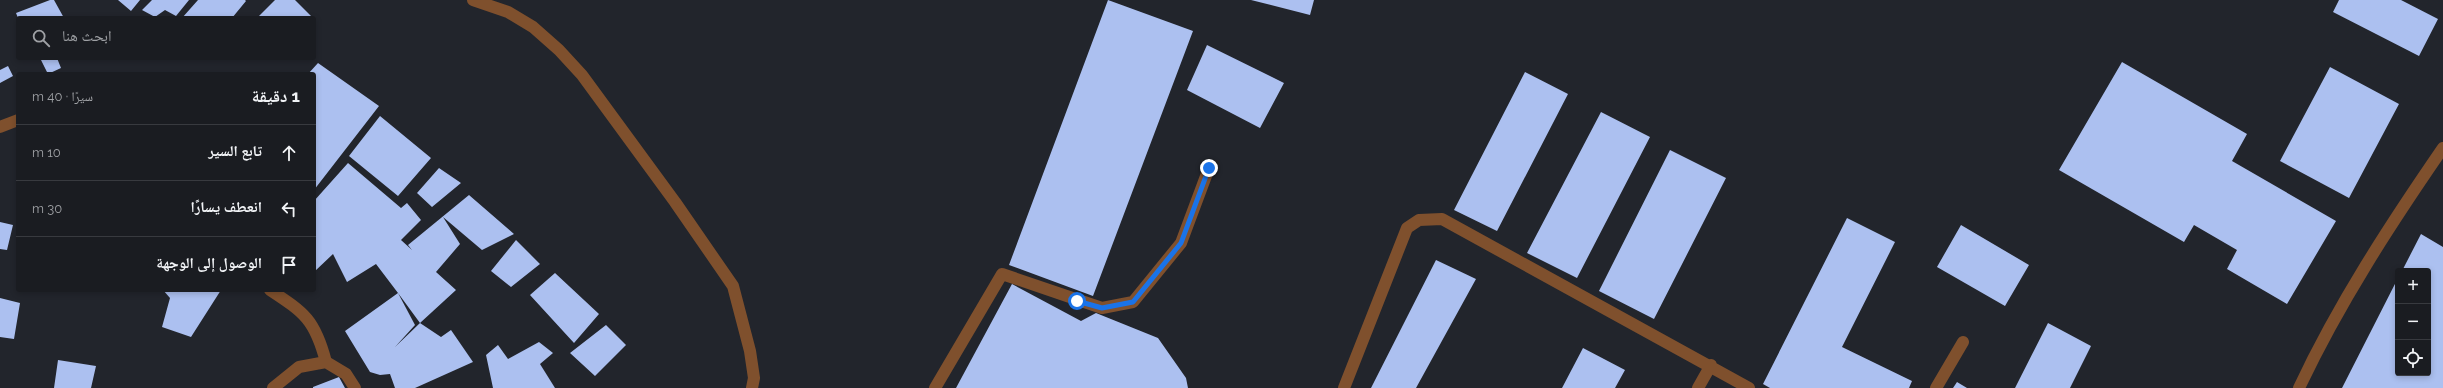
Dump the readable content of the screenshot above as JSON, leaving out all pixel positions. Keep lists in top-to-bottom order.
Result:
{
  "page": {
    "search": "ابحث هنا",
    "heading": ["1 دقيقة", "سيرًا · 40 m"],
    "list": [
      ["تابع السير", "10 m"],
      ["انعطف يسارًا", "30 m"],
      "الوصول إلى الوجهة"
    ],
    "map_buttons": ["+", "−"]
  }
}
